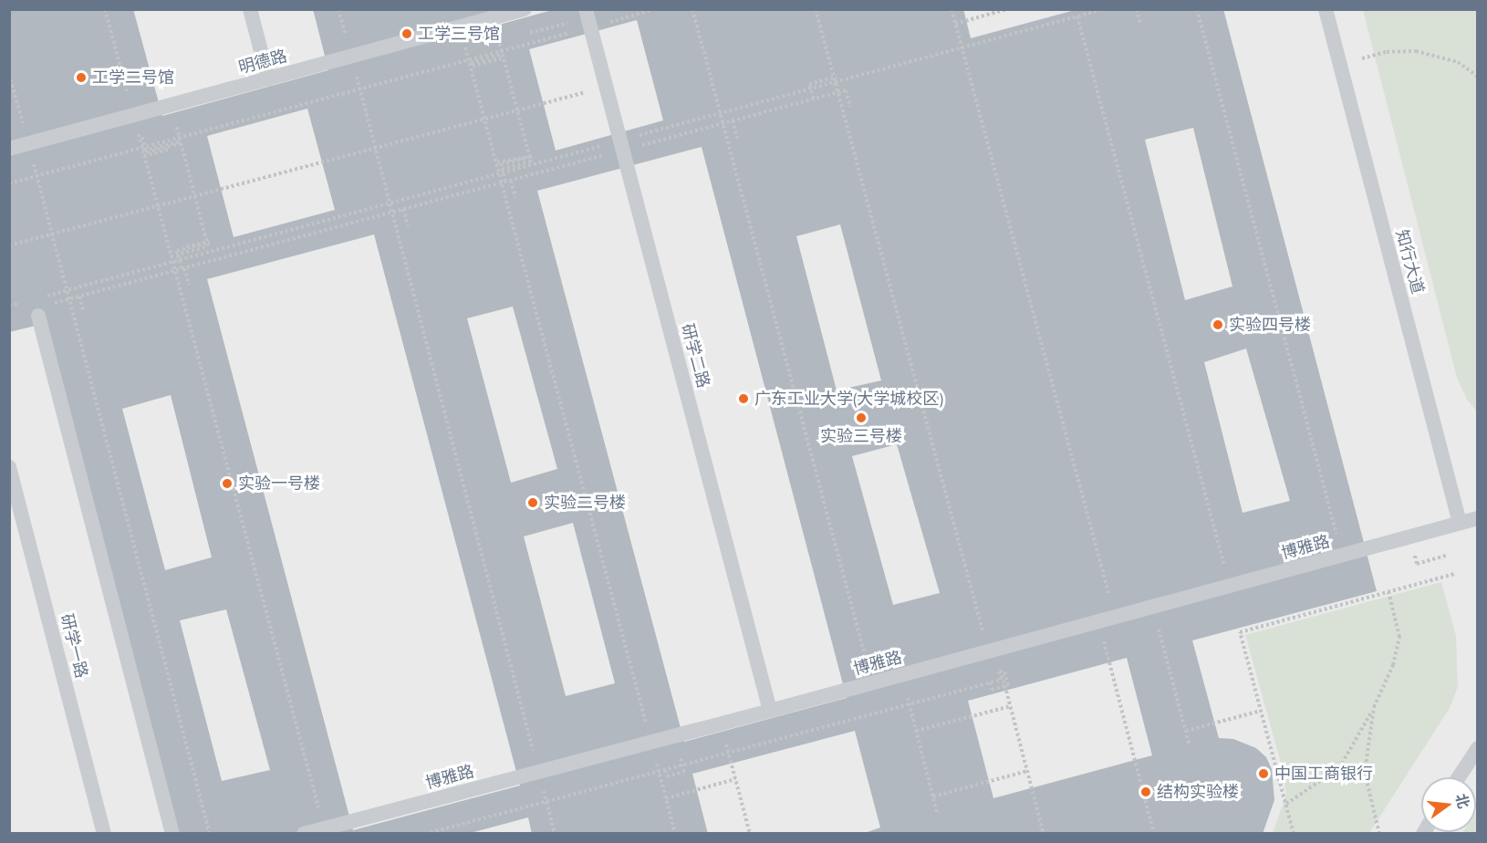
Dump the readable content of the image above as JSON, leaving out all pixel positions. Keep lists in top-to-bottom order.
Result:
{
  "streets": {
    "lane": [
      "明德路",
      "知行大道",
      "研学二路",
      "博雅路",
      "研学一路"
    ]
  },
  "crossings": [
    ["知行大道", "博雅路"],
    ["研学二路", "博雅路"]
  ],
  "places": [
    "工学三号馆",
    "工学二号馆",
    "实验四号楼",
    "广东工业大学(大学城校区)",
    "实验三号楼",
    "实验一号楼",
    "实验二号楼",
    "中国工商银行",
    "结构实验楼"
  ],
  "north": "right"
}
